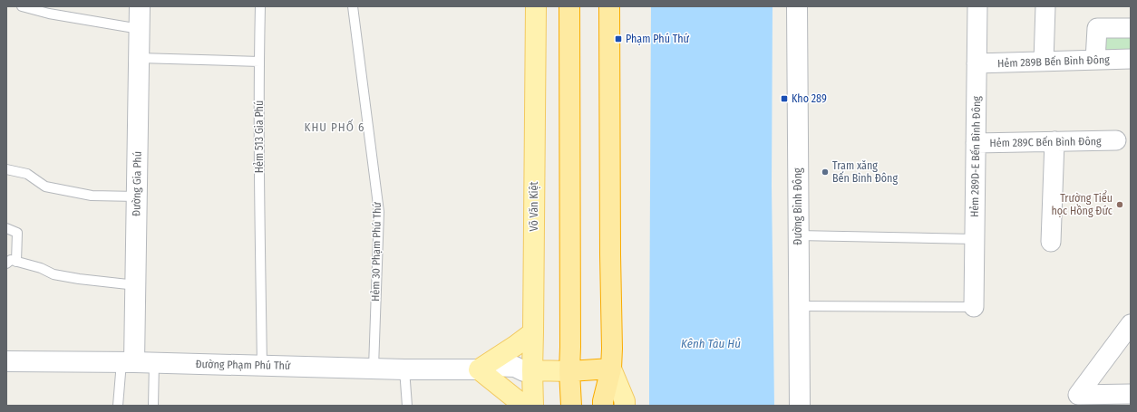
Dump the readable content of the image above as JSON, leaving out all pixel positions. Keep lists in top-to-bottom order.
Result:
{
  "streets": {
    "main road": ["Võ Văn Kiệt"],
    "street": [
      "Hẻm 289B Bến Bình Đông",
      "Hẻm 289C Bến Bình Đông",
      "Hẻm 289D-E Bến Bình Đông",
      "Đường Gia Phú",
      "Đường Bình Đông",
      "Đường Phạm Phú Thứ"
    ],
    "lane": ["Hẻm 513 Gia Phú", "Hẻm 30 Phạm Phú Thứ"]
  },
  "crossings": [
    ["Hẻm 289B Bến Bình Đông", "Hẻm 289D-E Bến Bình Đông"],
    ["Hẻm 513 Gia Phú", "Đường Phạm Phú Thứ"],
    ["Hẻm 289C Bến Bình Đông", "Hẻm 289D-E Bến Bình Đông"],
    ["Đường Gia Phú", "Đường Phạm Phú Thứ"],
    ["Võ Văn Kiệt", "Đường Phạm Phú Thứ"],
    ["Hẻm 30 Phạm Phú Thứ", "Đường Phạm Phú Thứ"]
  ],
  "districts": ["KHU PHỐ 6"],
  "water": ["Kênh Tàu Hủ"],
  "places": {
    "transit": ["Phạm Phú Thứ", "Kho 289"],
    "other": ["Trạm xăng Bến Bình Đông", "Trường Tiểu học Hồng Đức"]
  }
}
